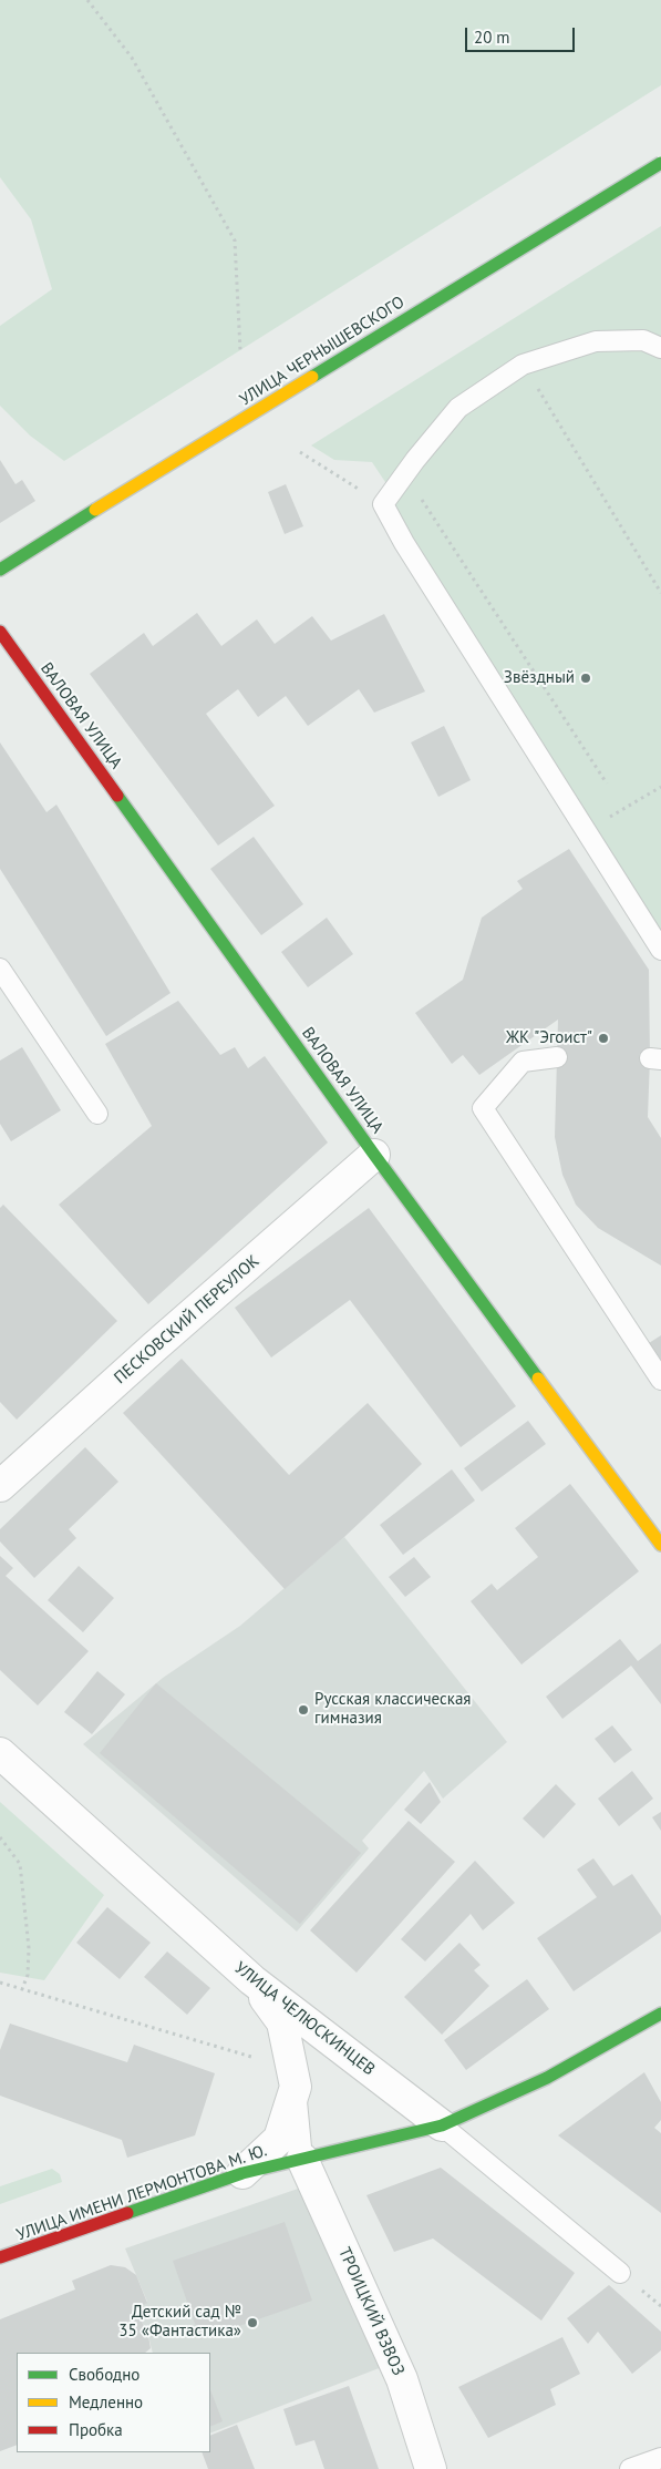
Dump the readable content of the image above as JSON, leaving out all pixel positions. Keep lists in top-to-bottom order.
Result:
{
  "streets": {
    "street": [
      "УЛИЦА ЧЕРНЫШЕВСКОГО",
      "ВАЛОВАЯ УЛИЦА",
      "ПЕСКОВСКИЙ ПЕРЕУЛОК",
      "УЛИЦА ЧЕЛЮСКИНЦЕВ",
      "УЛИЦА ИМЕНИ ЛЕРМОНТОВА М. Ю.",
      "ТРОИЦКИЙ ВЗВОЗ"
    ]
  },
  "crossings": [
    ["ВАЛОВАЯ УЛИЦА", "ПЕСКОВСКИЙ ПЕРЕУЛОК"],
    ["УЛИЦА ЧЕЛЮСКИНЦЕВ", "УЛИЦА ИМЕНИ ЛЕРМОНТОВА М. Ю."],
    ["УЛИЦА ИМЕНИ ЛЕРМОНТОВА М. Ю.", "ТРОИЦКИЙ ВЗВОЗ"]
  ],
  "places": [
    "Звёздный",
    "ЖК \"Эгоист\"",
    "Русская классическая гимназия",
    "Детский сад № 35 «Фантастика»"
  ],
  "legend": ["Свободно", "Медленно", "Пробка"],
  "scale_bar": "20 m"
}
